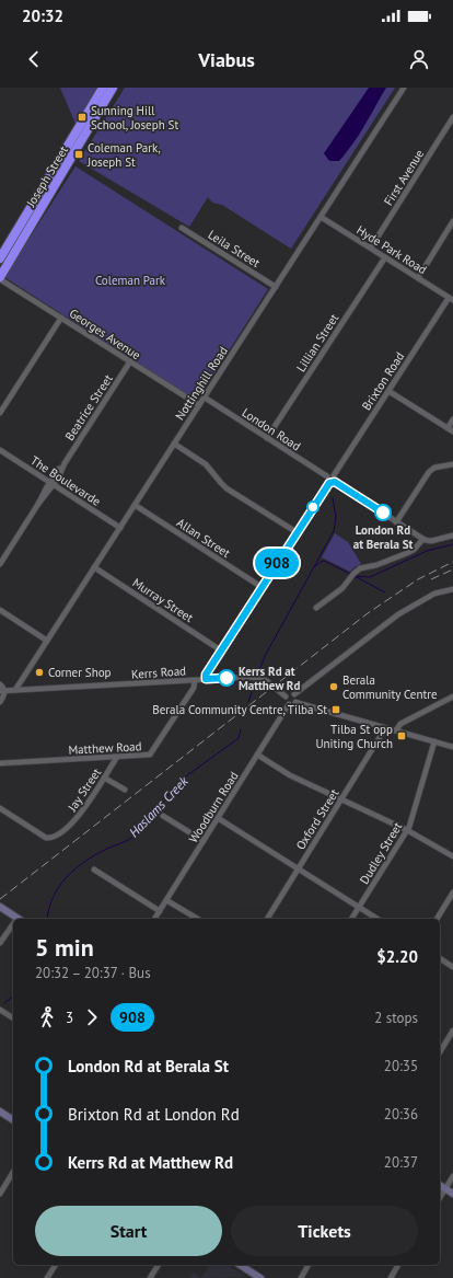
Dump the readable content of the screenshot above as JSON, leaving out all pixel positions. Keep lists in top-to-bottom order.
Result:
{
  "streets": {
    "highway": ["Joseph Street"],
    "street": [
      "First Avenue",
      "Leila Street",
      "Hyde Park Road",
      "Georges Avenue",
      "Lillian Street",
      "Brixton Road",
      "Nottinghill Road",
      "Beatrice Street",
      "London Road",
      "The Boulevarde",
      "Allan Street",
      "Murray Street",
      "Kerrs Road",
      "Matthew Road",
      "Jay Street",
      "Woodburn Road",
      "Oxford Street",
      "Dudley Street"
    ]
  },
  "crossings": [
    ["Joseph Street", "Georges Avenue"],
    ["First Avenue", "Hyde Park Road"],
    ["Leila Street", "Nottinghill Road"],
    ["Hyde Park Road", "Lillian Street"],
    ["Hyde Park Road", "Brixton Road"],
    ["Hyde Park Road", "Nottinghill Road"],
    ["Georges Avenue", "Nottinghill Road"],
    ["Georges Avenue", "Beatrice Street"],
    ["Lillian Street", "London Road"],
    ["Brixton Road", "London Road"],
    ["Nottinghill Road", "London Road"],
    ["Nottinghill Road", "The Boulevarde"],
    ["Nottinghill Road", "Allan Street"],
    ["Nottinghill Road", "Murray Street"],
    ["Nottinghill Road", "Kerrs Road"],
    ["Beatrice Street", "The Boulevarde"],
    ["Kerrs Road", "Matthew Road"],
    ["Kerrs Road", "Woodburn Road"],
    ["Matthew Road", "Jay Street"]
  ],
  "water": ["Haslams Creek"],
  "parks": ["Coleman Park"],
  "places": {
    "transit": [
      "Sunning Hill School, Joseph St",
      "Coleman Park, Joseph St",
      "Berala Community Centre, Tilba St",
      "Tilba St opp Uniting Church"
    ],
    "other": [
      "London Rd at Berala St",
      "Corner Shop",
      "Kerrs Rd at Matthew Rd",
      "Berala Community Centre"
    ]
  },
  "lines": ["bus line 908"],
  "page": {
    "status": "20:32",
    "header": "Viabus",
    "on_map": "908",
    "heading": ["5 min", "20:32 – 20:37 · Bus", "$2.20"],
    "legs": ["3", "908", "2 stops"],
    "list": [
      {
        "name": "London Rd at Berala St",
        "value": "20:35"
      },
      {
        "name": "Brixton Rd at London Rd",
        "value": "20:36"
      },
      {
        "name": "Kerrs Rd at Matthew Rd",
        "value": "20:37"
      }
    ],
    "buttons": ["Start", "Tickets"]
  }
}
